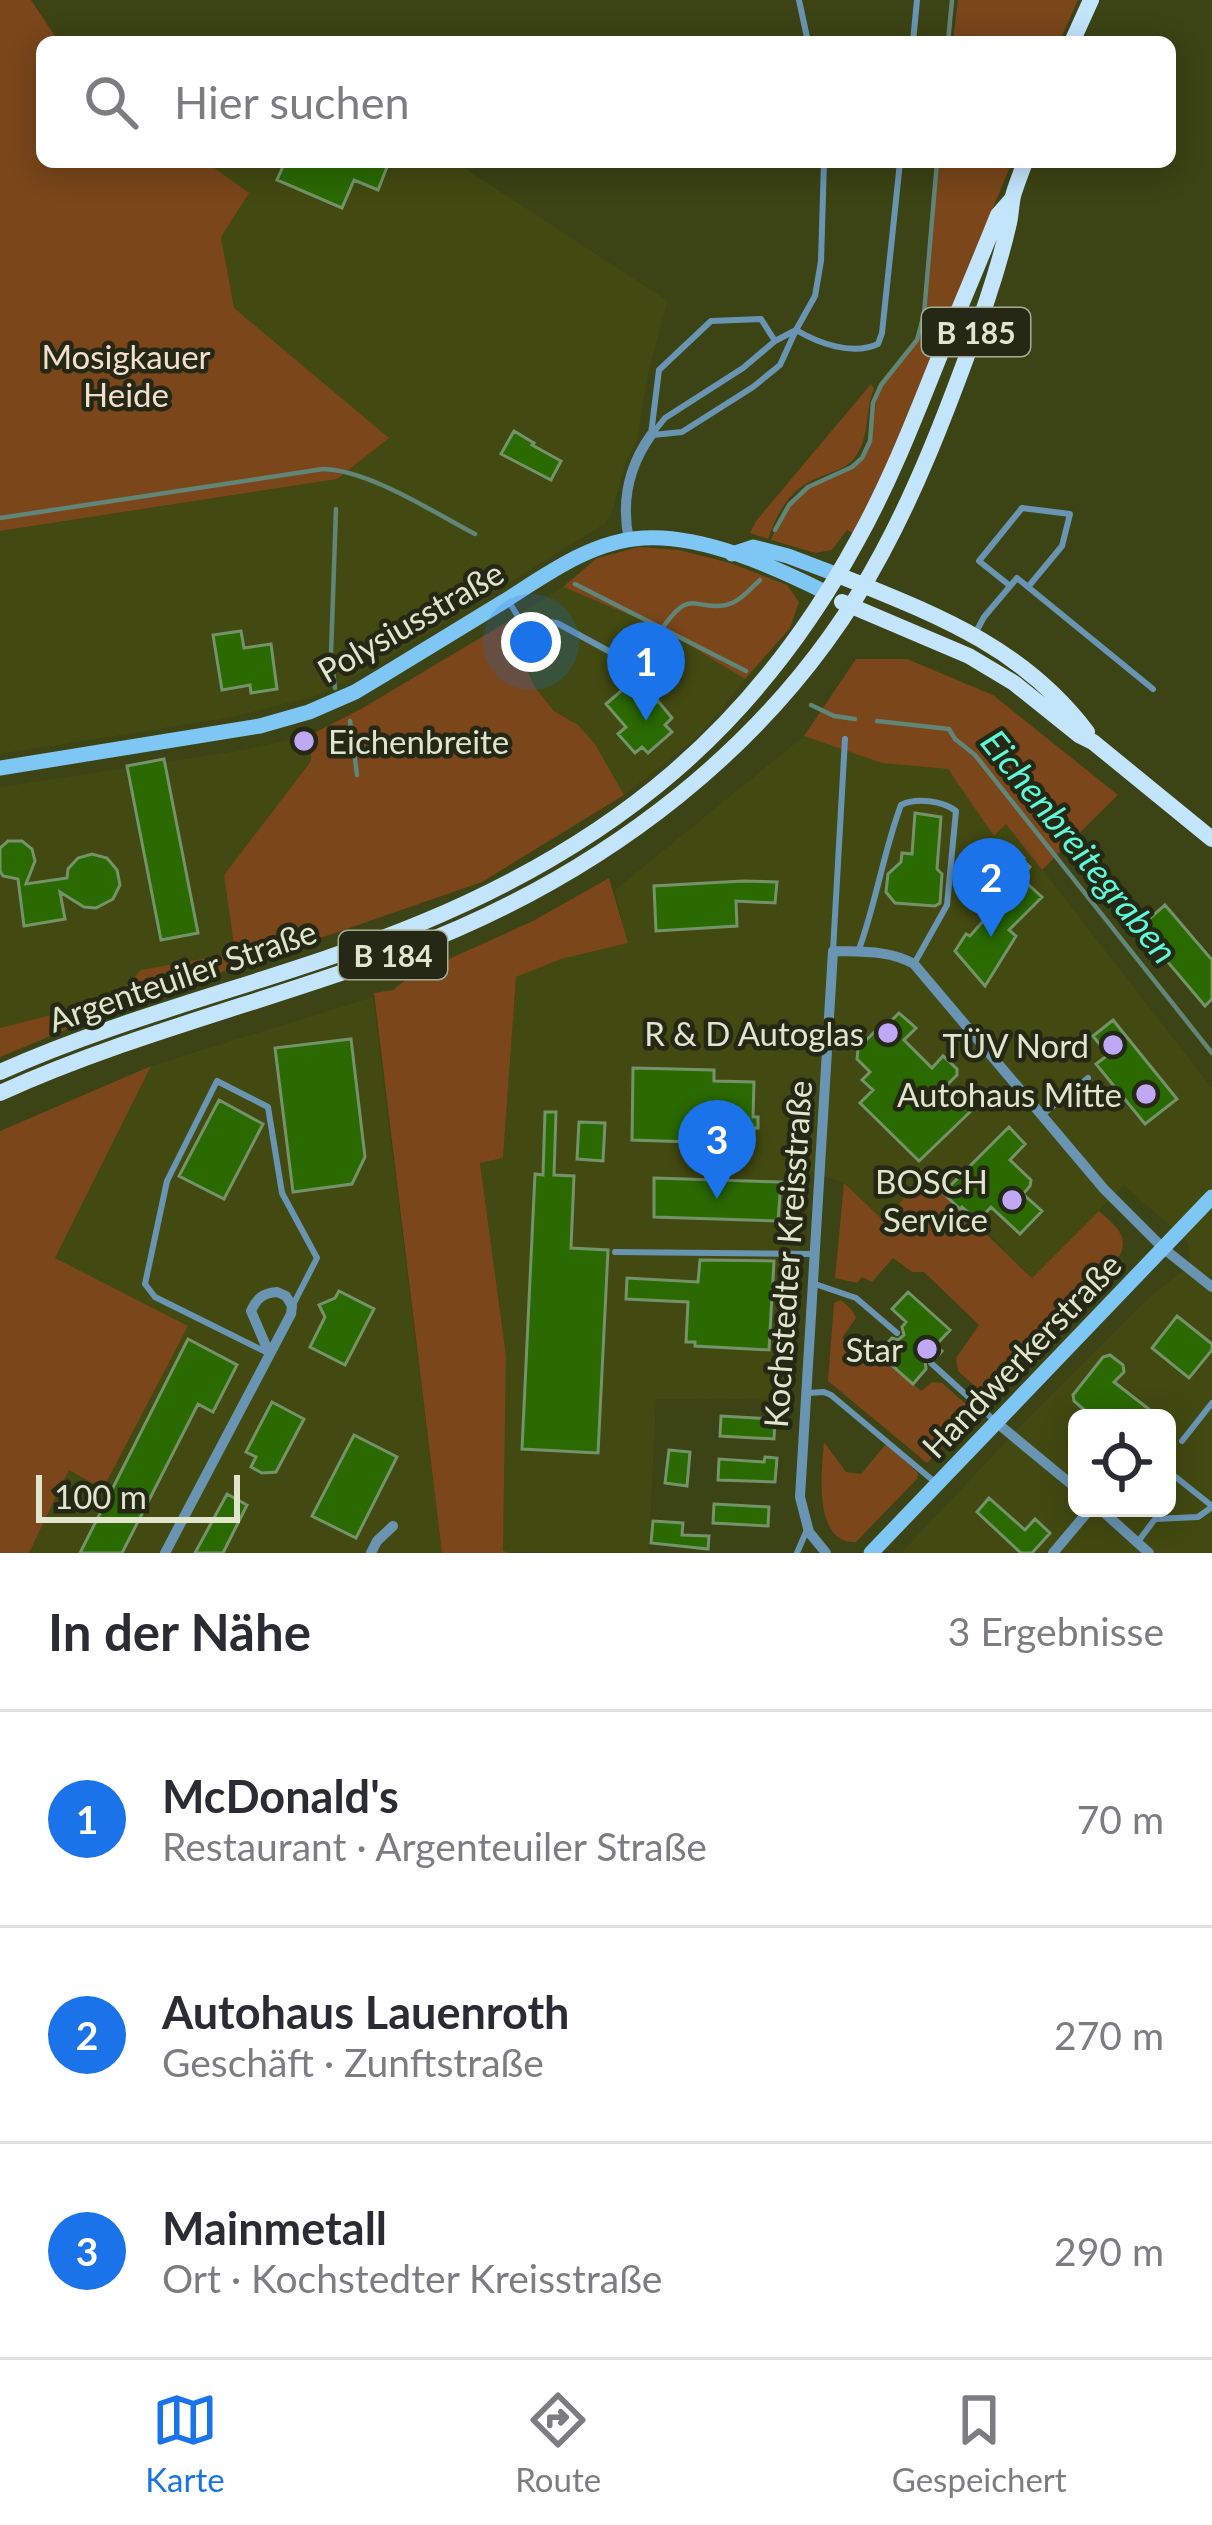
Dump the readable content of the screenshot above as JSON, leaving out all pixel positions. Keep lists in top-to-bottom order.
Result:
{
  "streets": {
    "main road": ["B 185", "B 184", "Argenteuiler Straße"],
    "street": ["Polysiusstraße", "Kochstedter Kreisstraße", "Handwerkerstraße"]
  },
  "crossings": [
    ["Polysiusstraße", "Argenteuiler Straße"]
  ],
  "water": ["Eichenbreitegraben"],
  "parks": ["Mosigkauer Heide"],
  "places": [
    "Eichenbreite",
    "R & D Autoglas",
    "TÜV Nord",
    "Autohaus Mitte",
    "BOSCH Service",
    "Star"
  ],
  "scale_bar": "100 m",
  "page": {
    "search": "Hier suchen",
    "pins": ["1", "2", "3"],
    "scale": "100 m",
    "heading": ["In der Nähe", "3 Ergebnisse"],
    "list": [
      {
        "mark": "1",
        "name": "McDonald's",
        "note": "Restaurant · Argenteuiler Straße",
        "value": "70 m"
      },
      {
        "mark": "2",
        "name": "Autohaus Lauenroth",
        "note": "Geschäft · Zunftstraße",
        "value": "270 m"
      },
      {
        "mark": "3",
        "name": "Mainmetall",
        "note": "Ort · Kochstedter Kreisstraße",
        "value": "290 m"
      }
    ],
    "nav": ["Karte", "Route", "Gespeichert"]
  }
}
